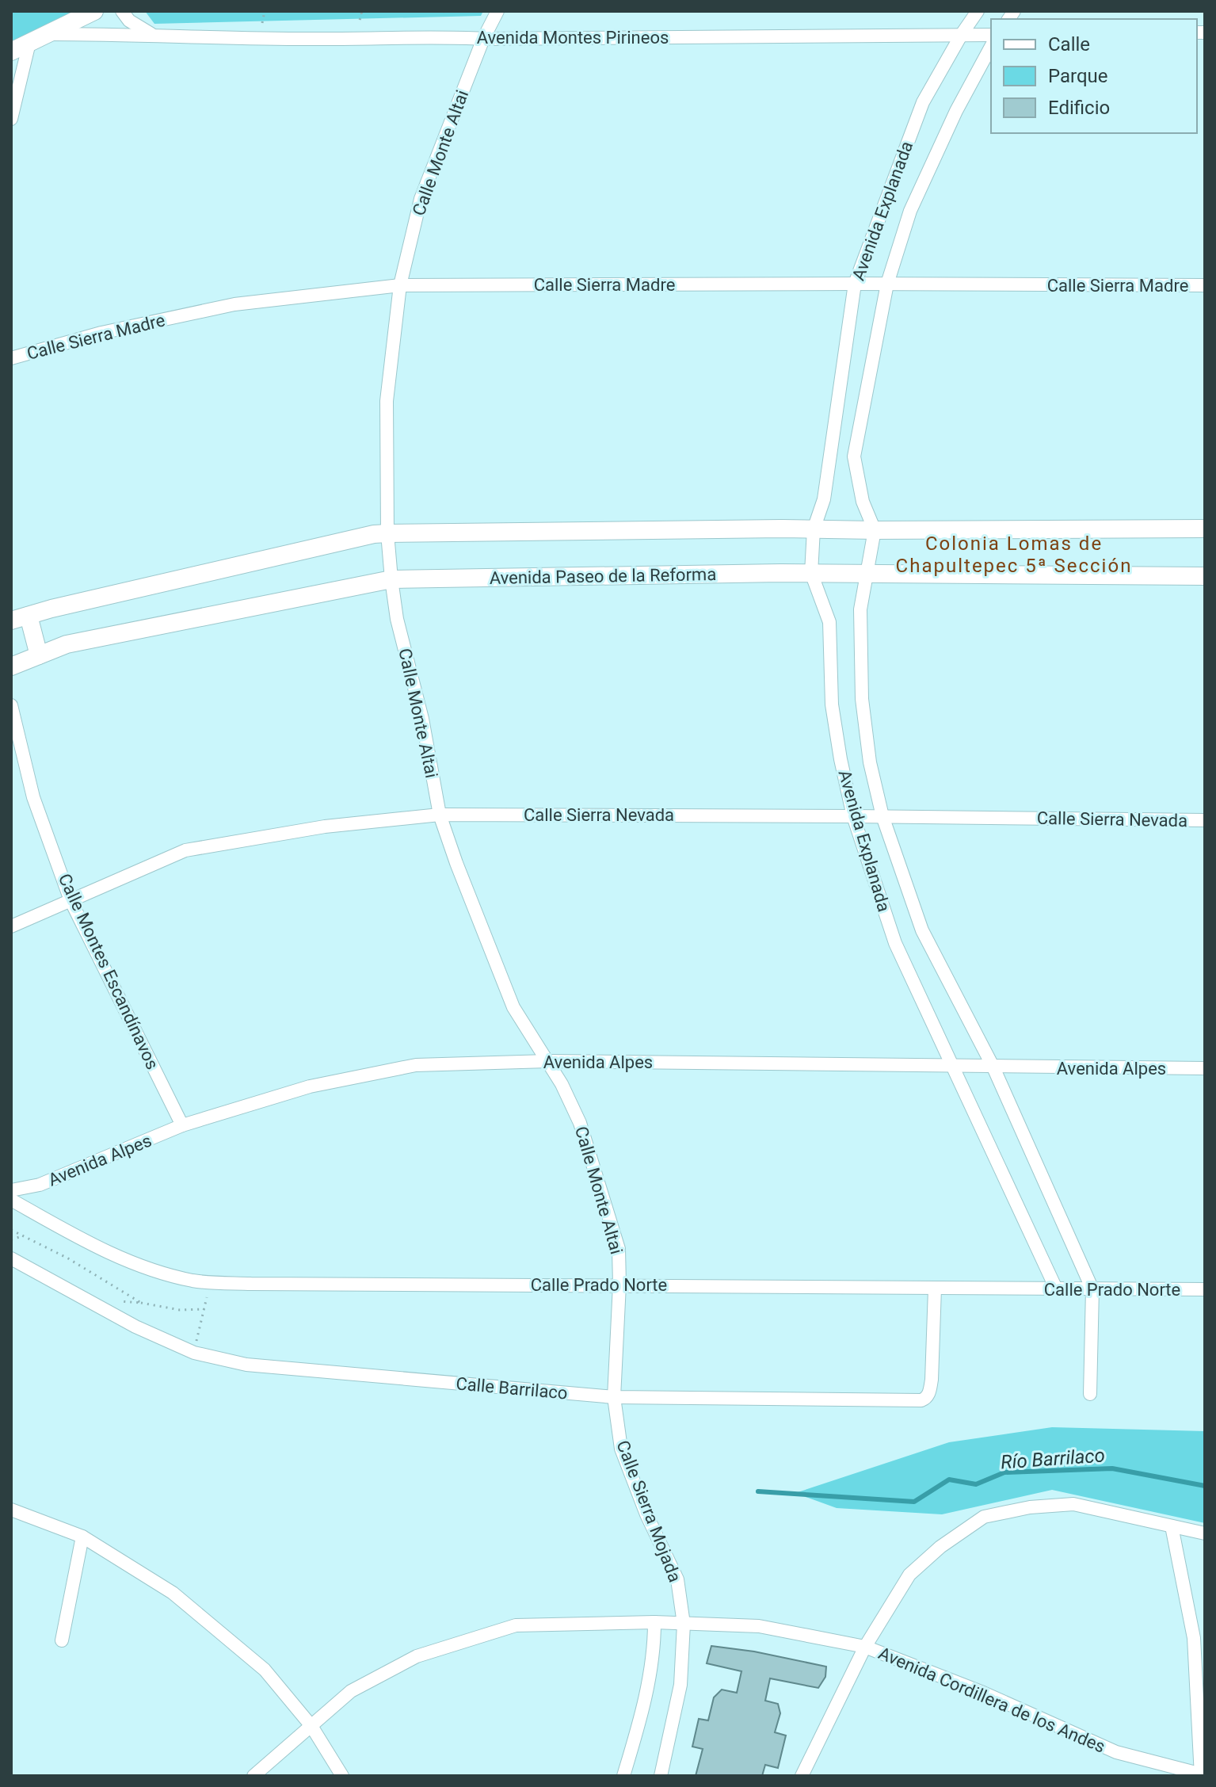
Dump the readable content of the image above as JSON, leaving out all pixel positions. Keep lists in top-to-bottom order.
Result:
{
  "streets": {
    "main road": ["Avenida Paseo de la Reforma"],
    "street": [
      "Avenida Montes Pirineos",
      "Calle Monte Altai",
      "Avenida Explanada",
      "Calle Sierra Madre",
      "Calle Sierra Nevada",
      "Calle Montes Escandínavos",
      "Avenida Alpes",
      "Calle Prado Norte",
      "Calle Barrilaco",
      "Calle Sierra Mojada",
      "Avenida Cordillera de los Andes"
    ]
  },
  "crossings": [
    ["Avenida Montes Pirineos", "Calle Monte Altai"],
    ["Avenida Montes Pirineos", "Avenida Explanada"],
    ["Calle Monte Altai", "Calle Sierra Madre"],
    ["Calle Monte Altai", "Avenida Paseo de la Reforma"],
    ["Calle Monte Altai", "Calle Sierra Nevada"],
    ["Calle Monte Altai", "Avenida Alpes"],
    ["Calle Monte Altai", "Calle Prado Norte"],
    ["Calle Monte Altai", "Calle Barrilaco"],
    ["Calle Monte Altai", "Calle Sierra Mojada"],
    ["Avenida Explanada", "Calle Sierra Madre"],
    ["Avenida Explanada", "Avenida Paseo de la Reforma"],
    ["Avenida Explanada", "Calle Sierra Nevada"],
    ["Avenida Explanada", "Avenida Alpes"],
    ["Avenida Explanada", "Calle Prado Norte"],
    ["Calle Sierra Nevada", "Calle Montes Escandínavos"],
    ["Calle Montes Escandínavos", "Avenida Alpes"],
    ["Calle Prado Norte", "Calle Barrilaco"],
    ["Calle Barrilaco", "Calle Sierra Mojada"],
    ["Calle Sierra Mojada", "Avenida Cordillera de los Andes"]
  ],
  "districts": ["Colonia Lomas de Chapultepec 5ª Sección"],
  "water": ["Río Barrilaco"],
  "legend": ["Calle", "Parque", "Edificio"]
}
